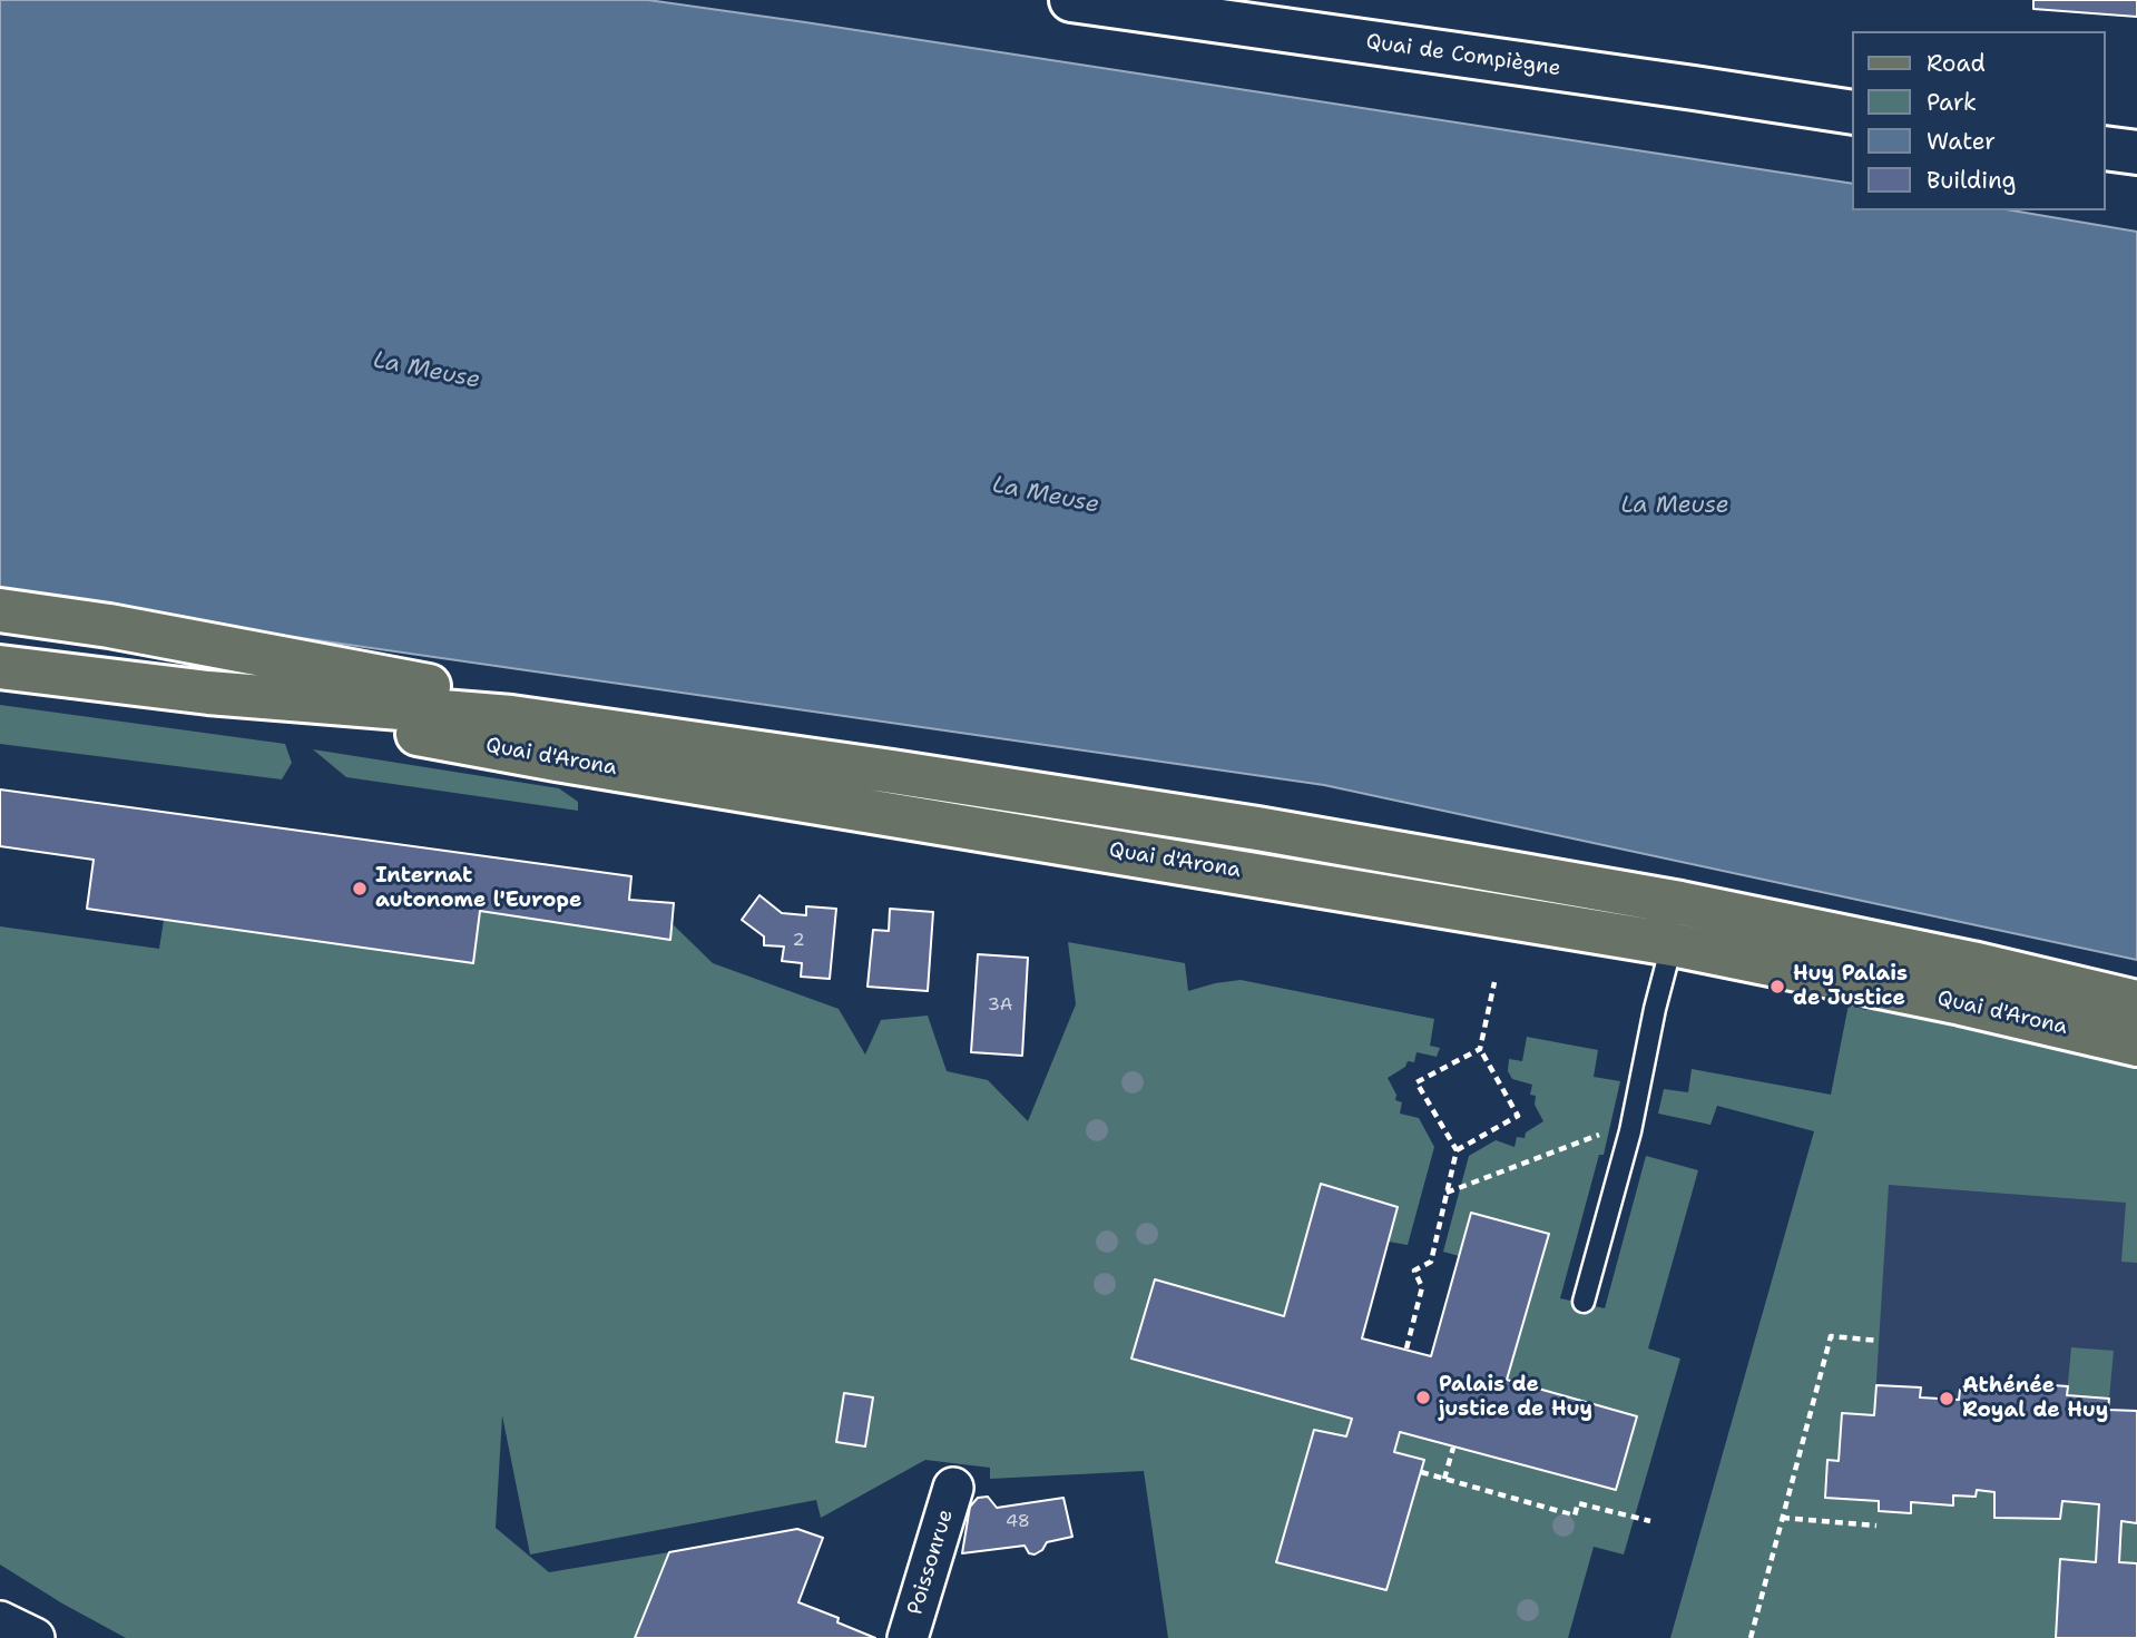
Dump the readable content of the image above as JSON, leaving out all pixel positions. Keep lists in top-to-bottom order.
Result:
{
  "streets": {
    "main road": ["Quai de Compiègne", "Quai d'Arona"],
    "street": ["Poissonrue"]
  },
  "water": ["La Meuse"],
  "places": [
    "Internat autonome l'Europe",
    "Huy Palais de Justice",
    "Palais de justice de Huy",
    "Athénée Royal de Huy"
  ],
  "house_numbers": ["2", "3A", "48"],
  "legend": [
    "Road",
    "Park",
    "Water",
    "Building"
  ]
}
